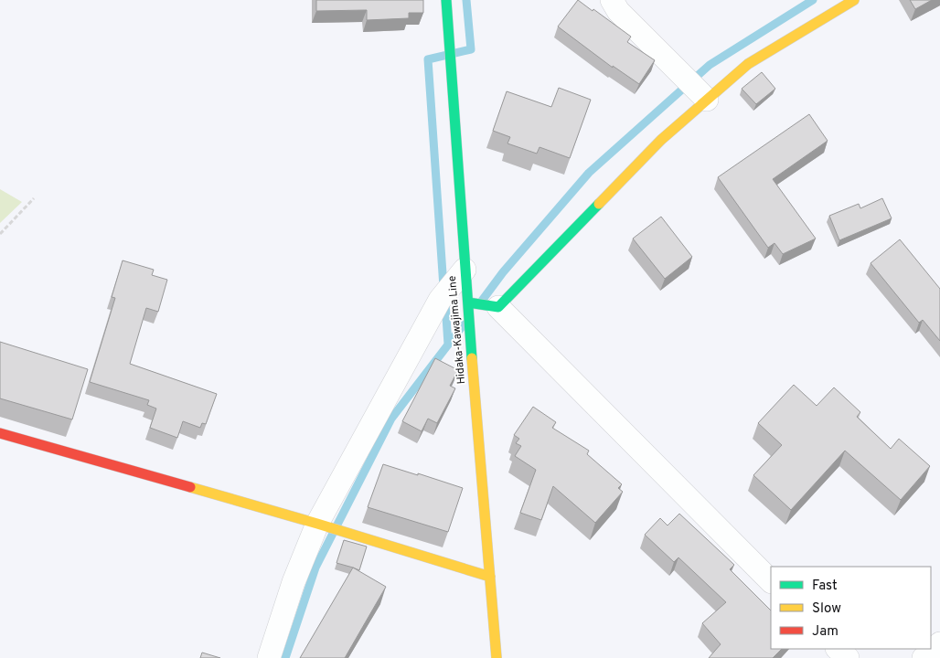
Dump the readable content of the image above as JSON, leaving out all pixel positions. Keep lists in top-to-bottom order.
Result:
{
  "streets": {
    "street": ["Hidaka-Kawajima Line"]
  },
  "legend": ["Fast", "Slow", "Jam"]
}
